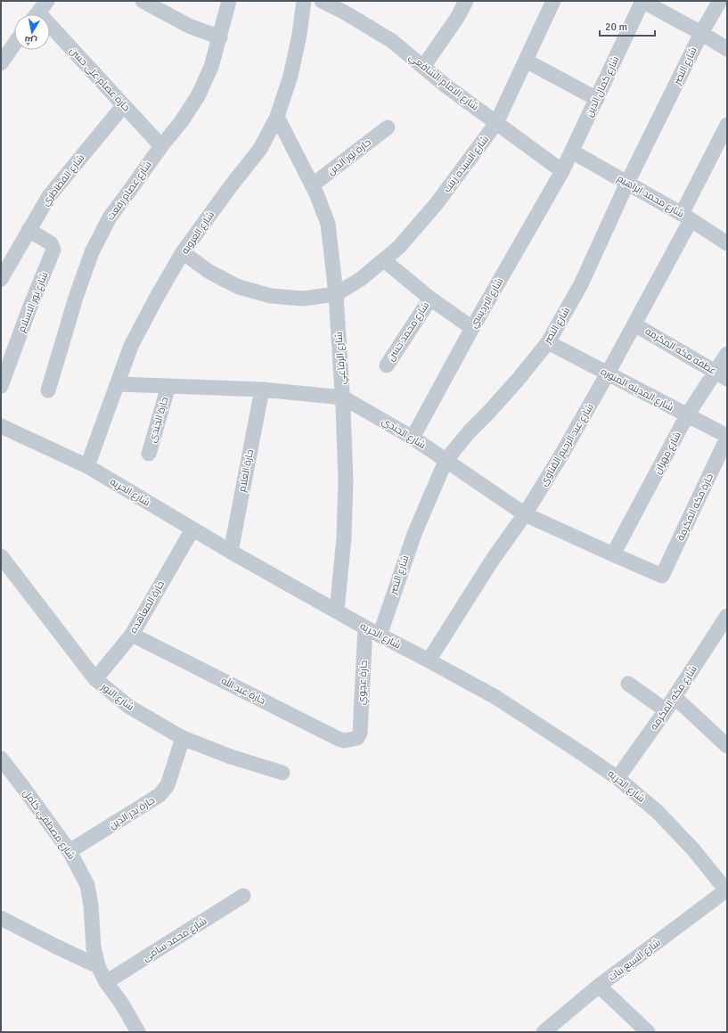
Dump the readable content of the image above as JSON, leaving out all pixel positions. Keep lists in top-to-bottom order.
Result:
{
  "streets": {
    "street": [
      "شارع النصر",
      "حارة عصام على حسن",
      "شارع الامام الشافعي",
      "شارع كمال الدين",
      "حارة نور الدين",
      "شارع السيده زينب",
      "شارع الفطاطري",
      "شارع عصام رفعت",
      "شارع محمد ابراهيم",
      "شارع العروبه",
      "شارع نور الاسلام",
      "شارع البرديسي",
      "شارع محمد حسن",
      "عطفه مكه المكرمه",
      "شارع الرفاعي",
      "شارع المدينه المنوره",
      "حارة الجندى",
      "شارع الجندي",
      "شارع عبد الرحيم القناوى",
      "شارع مهران",
      "حارة الغلام",
      "شارع الحريه",
      "حارة مكه المكرمة",
      "حارة المعاهده",
      "حارة عجوي",
      "حارة عبد الله",
      "شارع النور",
      "شارع مكه المكرمه",
      "حارة بدر الدين",
      "شارع مصطفي كامل",
      "شارع محمد سامى",
      "شارع السبع بنات"
    ]
  },
  "crossings": [
    ["شارع النصر", "شارع محمد ابراهيم"],
    ["شارع النصر", "شارع المدينه المنوره"],
    ["شارع النصر", "شارع الجندي"],
    ["شارع النصر", "شارع الحريه"],
    ["حارة عصام على حسن", "شارع الفطاطري"],
    ["حارة عصام على حسن", "شارع عصام رفعت"],
    ["شارع الامام الشافعي", "شارع كمال الدين"],
    ["شارع الامام الشافعي", "شارع السيده زينب"],
    ["شارع الامام الشافعي", "شارع البرديسي"],
    ["شارع كمال الدين", "شارع محمد ابراهيم"],
    ["شارع كمال الدين", "شارع البرديسي"],
    ["حارة نور الدين", "شارع الرفاعي"],
    ["شارع السيده زينب", "شارع محمد حسن"],
    ["شارع السيده زينب", "شارع الرفاعي"],
    ["شارع الفطاطري", "شارع نور الاسلام"],
    ["شارع محمد ابراهيم", "شارع عبد الرحيم القناوى"],
    ["شارع العروبه", "شارع الرفاعي"],
    ["شارع العروبه", "شارع الجندي"],
    ["شارع العروبه", "شارع الحريه"],
    ["شارع البرديسي", "شارع محمد حسن"],
    ["شارع البرديسي", "شارع الجندي"],
    ["عطفه مكه المكرمه", "شارع عبد الرحيم القناوى"],
    ["عطفه مكه المكرمه", "شارع مهران"],
    ["شارع الرفاعي", "شارع الجندي"],
    ["شارع الرفاعي", "شارع الحريه"],
    ["شارع المدينه المنوره", "شارع عبد الرحيم القناوى"],
    ["شارع المدينه المنوره", "شارع مهران"],
    ["شارع المدينه المنوره", "حارة مكه المكرمة"],
    ["حارة الجندى", "شارع الجندي"],
    ["شارع الجندي", "شارع عبد الرحيم القناوى"],
    ["شارع الجندي", "شارع مهران"],
    ["شارع الجندي", "حارة الغلام"],
    ["شارع الجندي", "حارة مكه المكرمة"],
    ["شارع عبد الرحيم القناوى", "شارع الحريه"],
    ["حارة الغلام", "شارع الحريه"],
    ["شارع الحريه", "حارة المعاهده"],
    ["شارع الحريه", "حارة عجوي"],
    ["شارع الحريه", "شارع مكه المكرمه"],
    ["شارع الحريه", "شارع السبع بنات"],
    ["حارة المعاهده", "حارة عبد الله"],
    ["حارة المعاهده", "شارع النور"],
    ["حارة عجوي", "حارة عبد الله"],
    ["شارع النور", "حارة بدر الدين"],
    ["حارة بدر الدين", "شارع مصطفي كامل"],
    ["شارع مصطفي كامل", "شارع محمد سامى"]
  ],
  "scale_bar": "20 m",
  "north": "bottom"
}
